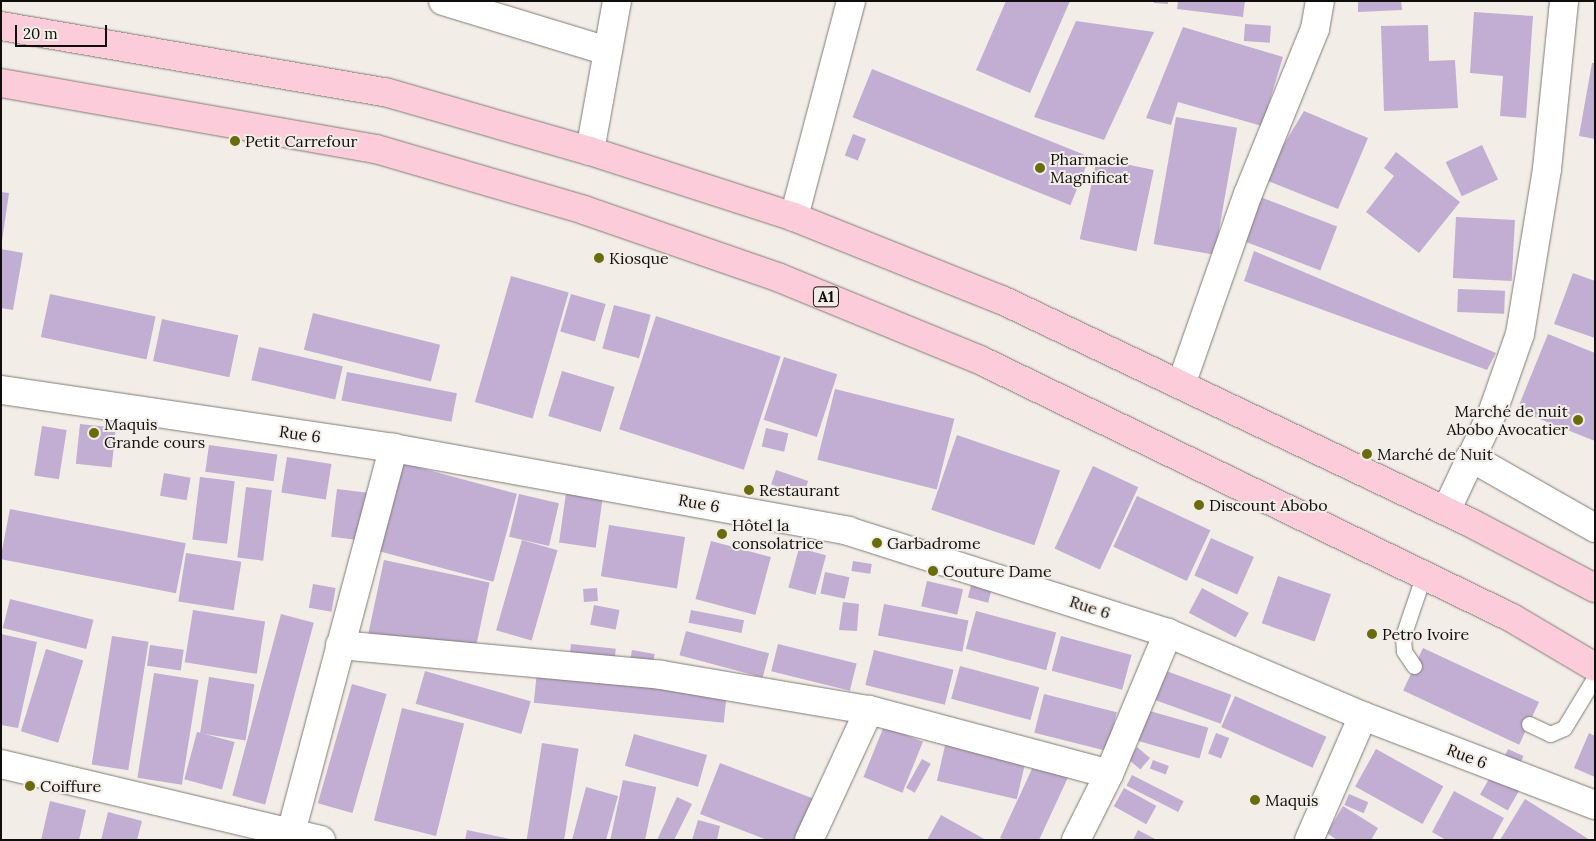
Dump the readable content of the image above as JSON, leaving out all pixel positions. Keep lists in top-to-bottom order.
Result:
{
  "streets": {
    "main road": ["A1"],
    "street": ["Rue 6"]
  },
  "places": [
    "Petit Carrefour",
    "Pharmacie Magnificat",
    "Kiosque",
    "Marché de nuit Abobo Avocatier",
    "Maquis Grande cours",
    "Marché de Nuit",
    "Restaurant",
    "Discount Abobo",
    "Hôtel la consolatrice",
    "Garbadrome",
    "Couture Dame",
    "Petro Ivoire",
    "Coiffure",
    "Maquis"
  ],
  "scale_bar": "20 m"
}
